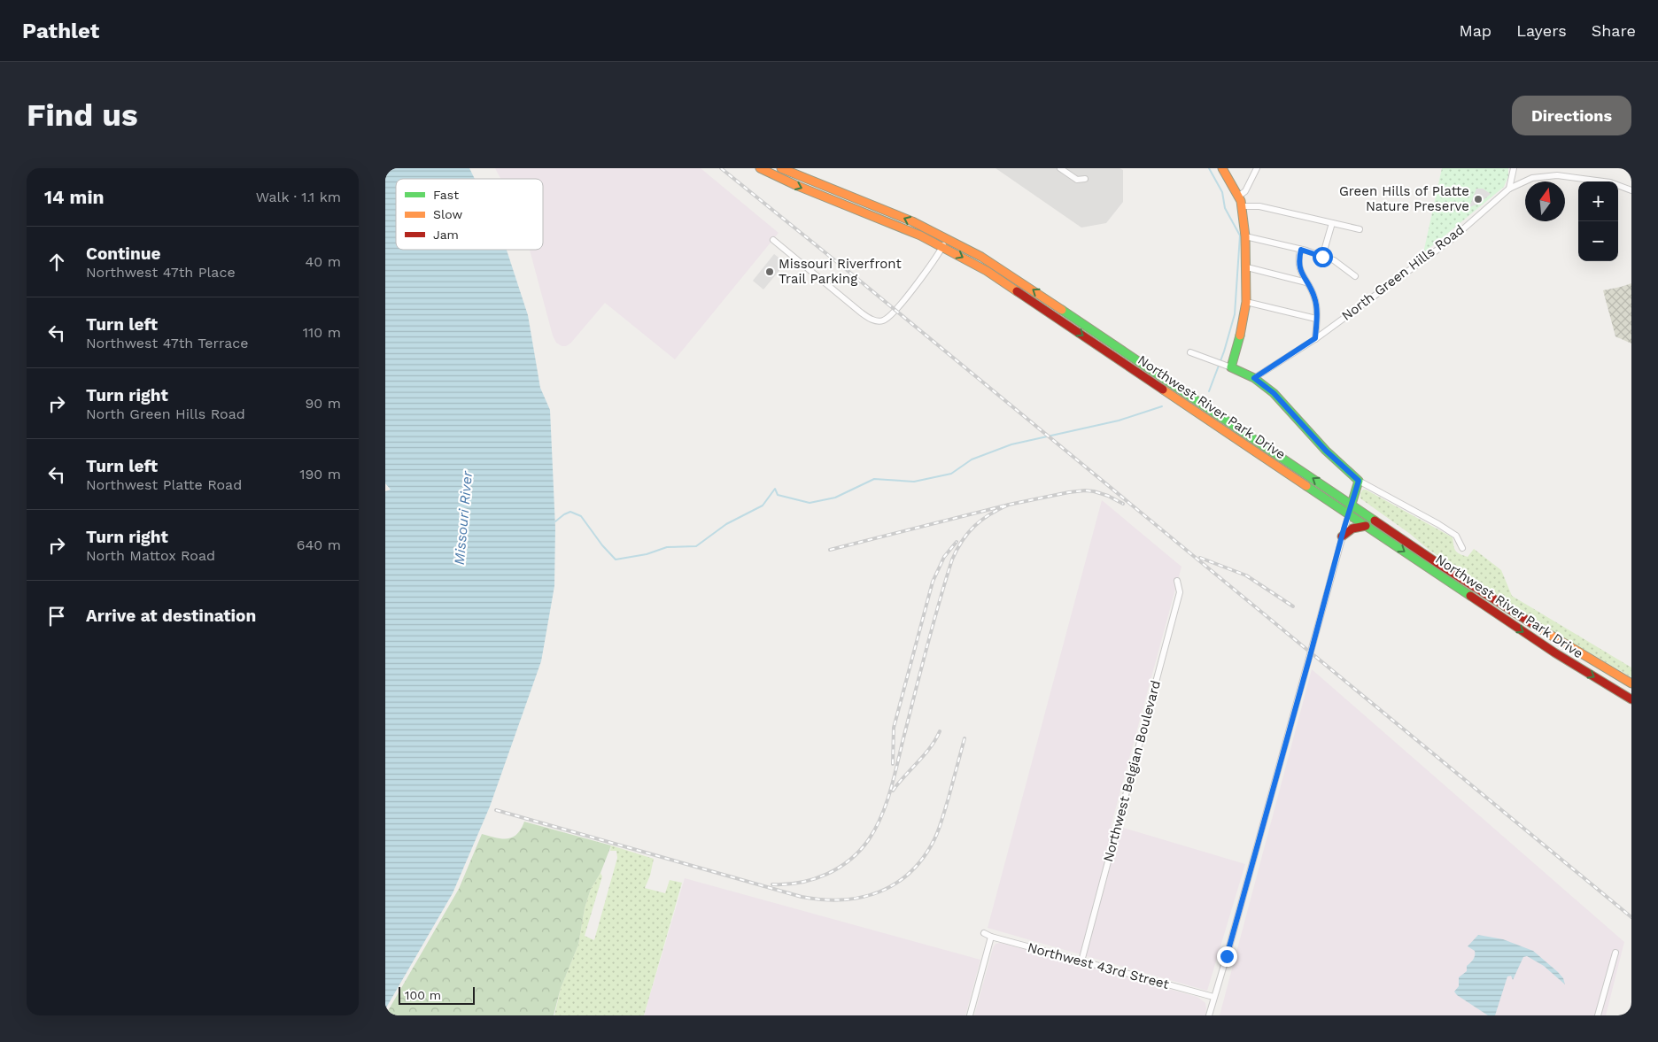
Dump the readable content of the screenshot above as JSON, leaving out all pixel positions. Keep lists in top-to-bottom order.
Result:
{
  "streets": {
    "main road": ["Northwest River Park Drive"],
    "street": ["North Green Hills Road", "Northwest Belgian Boulevard", "Northwest 43rd Street"]
  },
  "crossings": [
    ["Northwest Belgian Boulevard", "Northwest 43rd Street"]
  ],
  "water": ["Missouri River"],
  "places": ["Green Hills of Platte Nature Preserve", "Missouri Riverfront Trail Parking"],
  "legend": ["Fast", "Slow", "Jam"],
  "scale_bar": "100 m",
  "north": "top",
  "page": {
    "header": "Pathlet",
    "nav": ["Map", "Layers", "Share"],
    "buttons": "Directions",
    "title": "Find us",
    "heading": ["14 min", "Walk · 1.1 km"],
    "map_buttons": ["+", "−"],
    "list": [
      ["Continue", "Northwest 47th Place", "40 m"],
      ["Turn left", "Northwest 47th Terrace", "110 m"],
      ["Turn right", "North Green Hills Road", "90 m"],
      ["Turn left", "Northwest Platte Road", "190 m"],
      ["Turn right", "North Mattox Road", "640 m"],
      "Arrive at destination"
    ],
    "scale": "100 m"
  }
}
